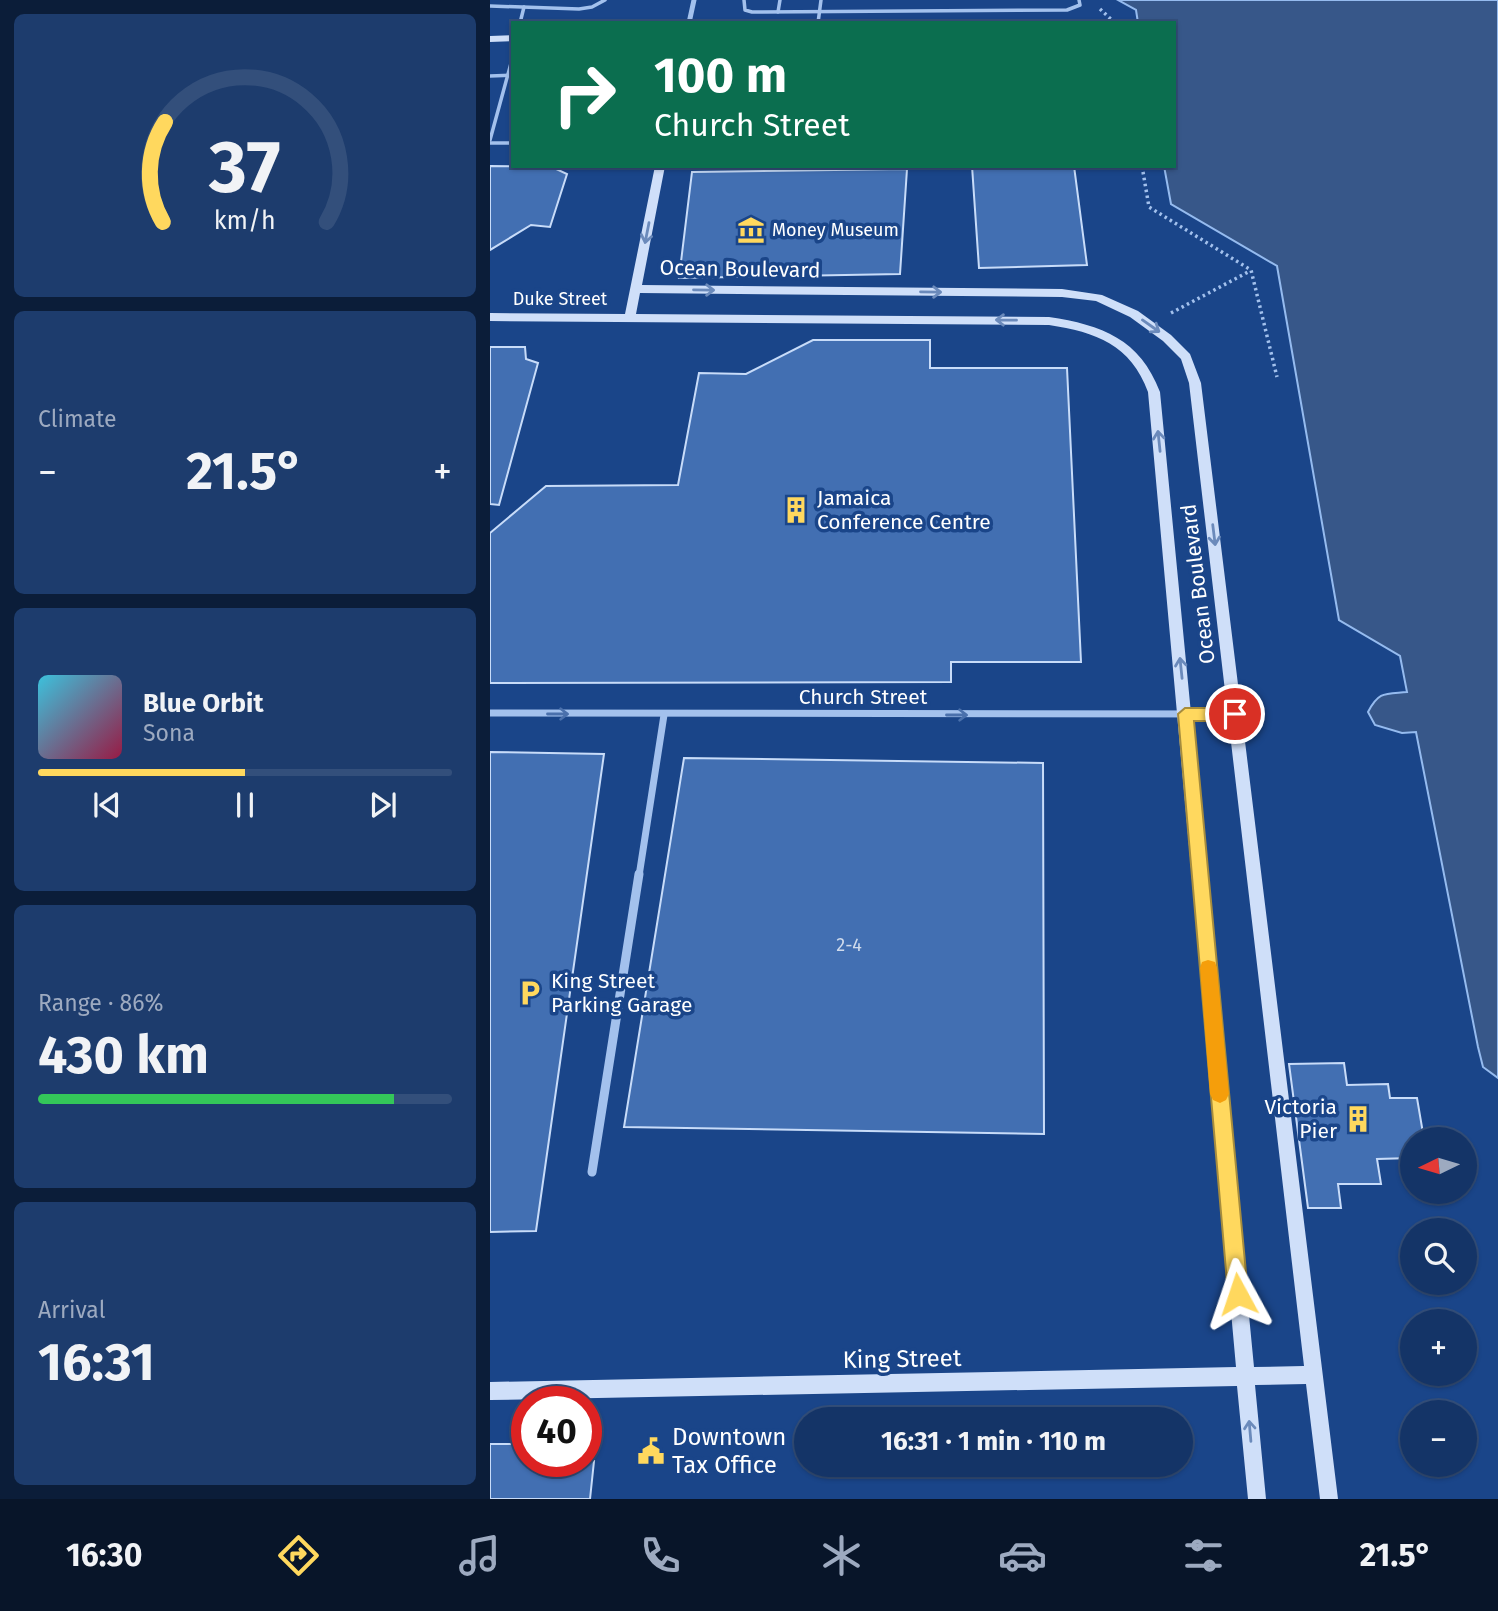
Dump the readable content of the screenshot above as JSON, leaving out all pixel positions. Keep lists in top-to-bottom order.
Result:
{
  "streets": {
    "street": [
      "Ocean Boulevard",
      "Duke Street",
      "Church Street",
      "King Street"
    ]
  },
  "crossings": [
    ["Ocean Boulevard", "Duke Street"],
    ["Ocean Boulevard", "Church Street"],
    ["Ocean Boulevard", "King Street"]
  ],
  "one_way": ["Church Street"],
  "places": {
    "museum": ["Money Museum"],
    "building": ["Jamaica Conference Centre", "Victoria Pier"],
    "parking": ["King Street Parking Garage"],
    "public building": ["Downtown Tax Office"]
  },
  "house_numbers": ["2-4"],
  "north": "left",
  "page": {
    "turn": ["100 m", "Church Street"],
    "tile": [
      "Climate",
      ["Range · 86%", "430 km"],
      ["Arrival", "16:31"]
    ],
    "heat": ["−", "21.5°", "+"],
    "song": ["Blue Orbit", "Sona"],
    "map_buttons": ["+", "−"],
    "limit": "40",
    "trip": "16:31 · 1 min · 110 m",
    "tabs": ["16:30", "21.5°"],
    "gauge": ["37", "km/h"]
  }
}
